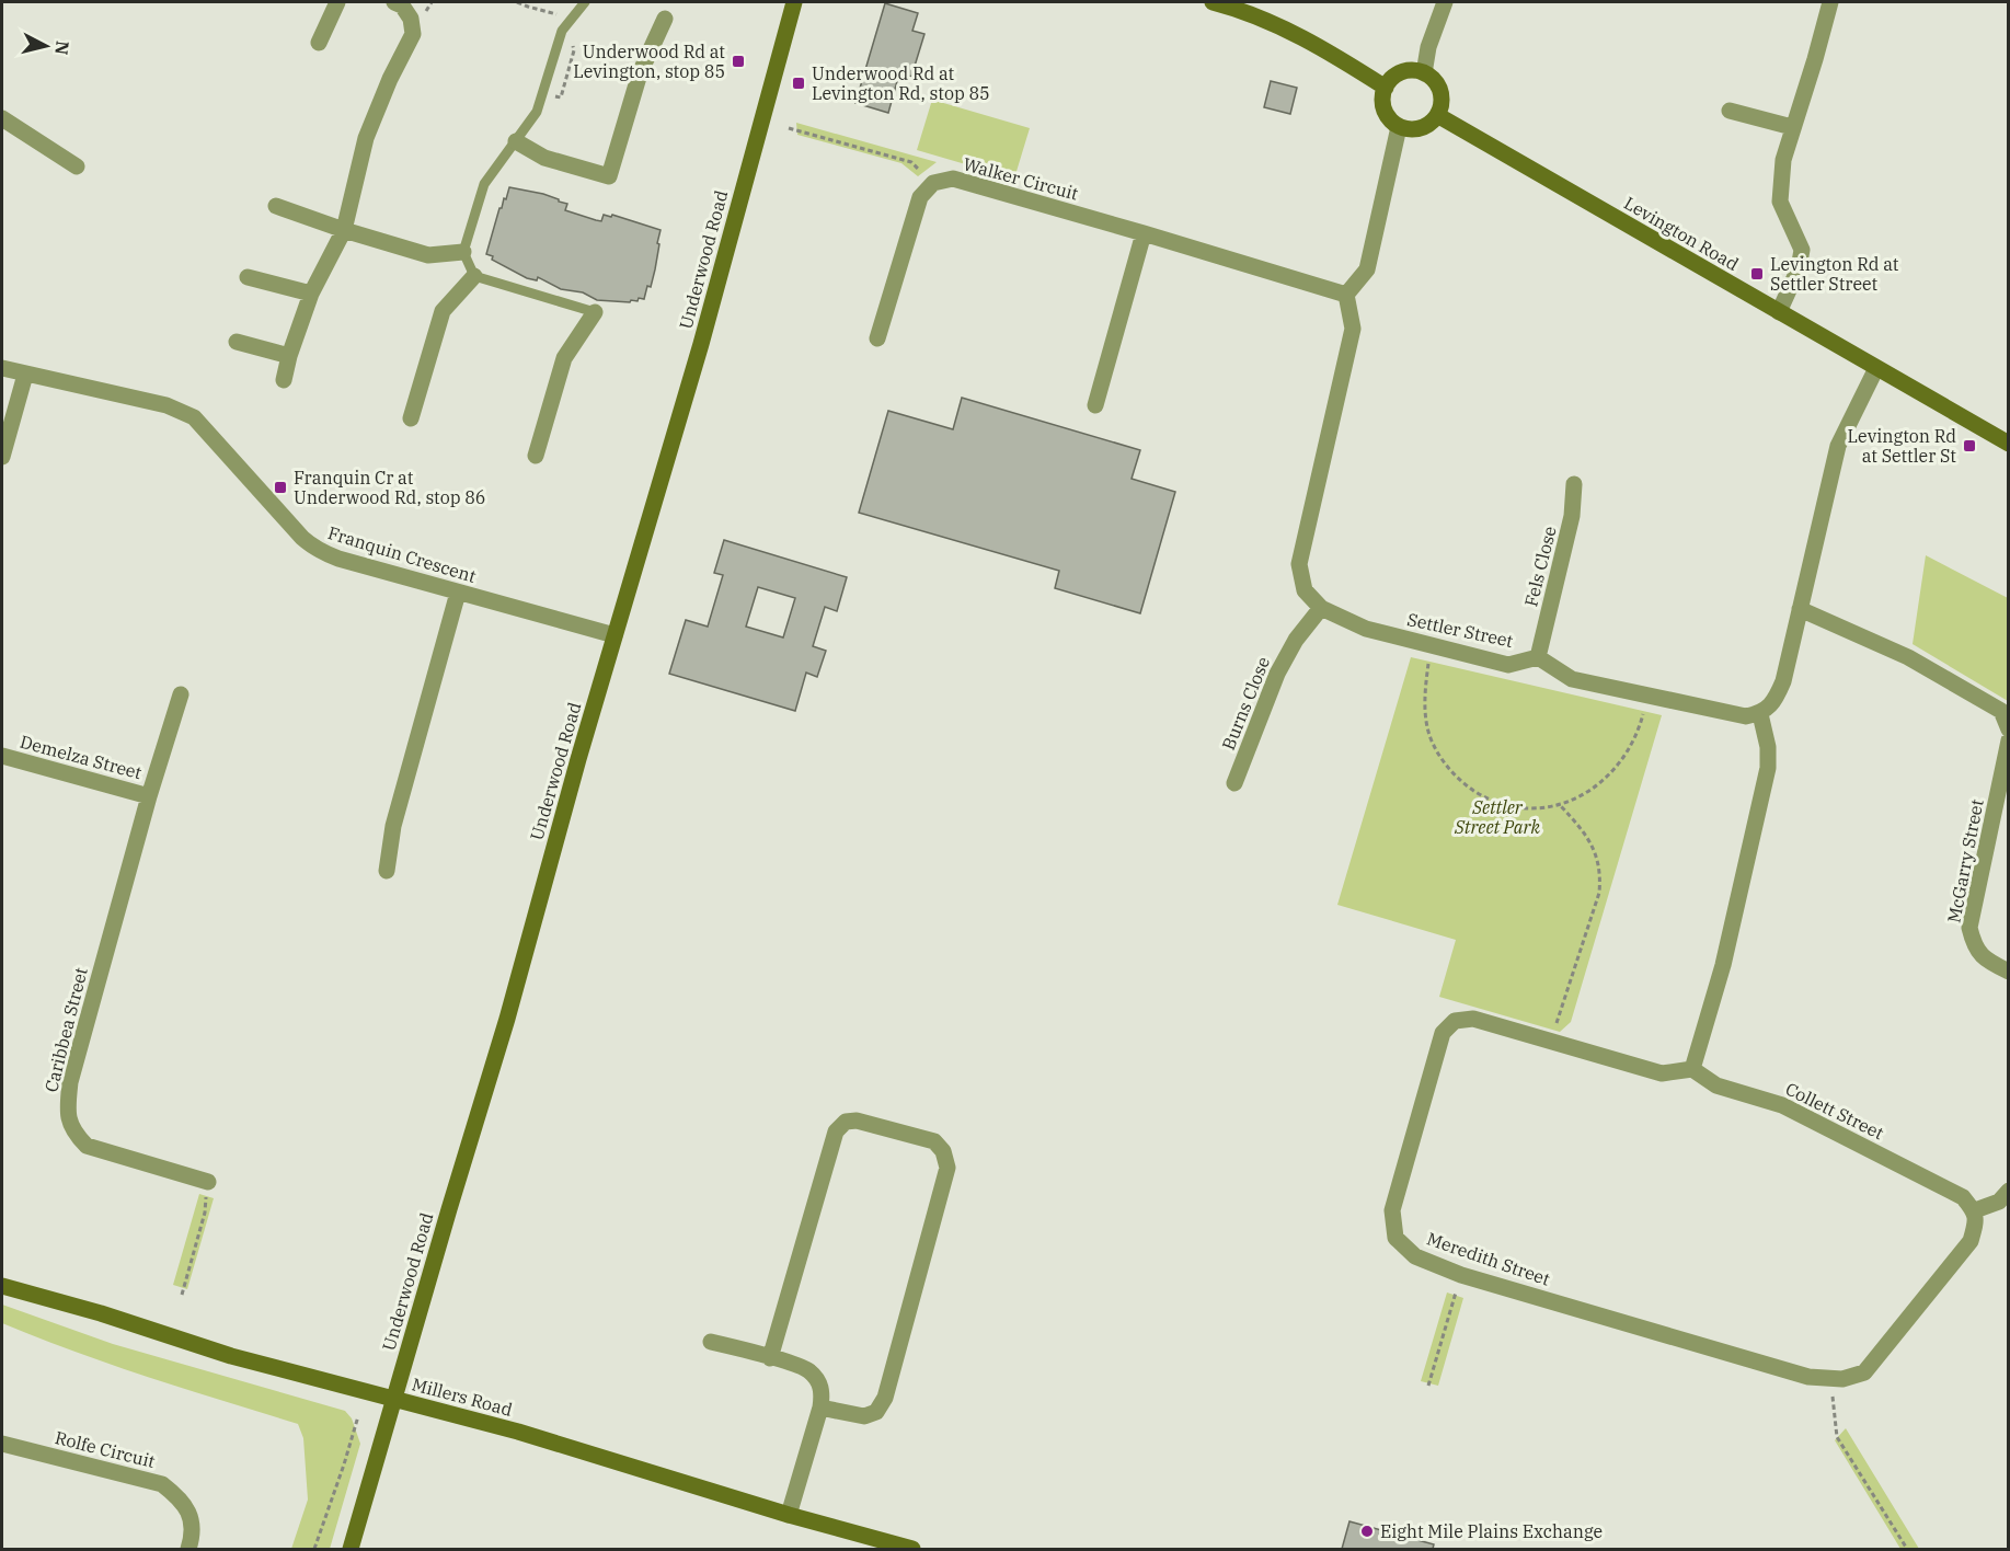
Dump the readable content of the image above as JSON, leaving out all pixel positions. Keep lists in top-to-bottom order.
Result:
{
  "streets": {
    "street": [
      "Walker Circuit",
      "Levington Road",
      "Underwood Road",
      "Franquin Crescent",
      "Fels Close",
      "Settler Street",
      "Burns Close",
      "Demelza Street",
      "McGarry Street",
      "Caribbea Street",
      "Collett Street",
      "Meredith Street",
      "Millers Road",
      "Rolfe Circuit"
    ]
  },
  "crossings": [
    ["Underwood Road", "Franquin Crescent"],
    ["Underwood Road", "Millers Road"],
    ["Fels Close", "Settler Street"],
    ["Settler Street", "Burns Close"],
    ["Demelza Street", "Caribbea Street"],
    ["Collett Street", "Meredith Street"]
  ],
  "parks": ["Settler Street Park"],
  "places": {
    "transit": [
      "Underwood Rd at Levington, stop 85",
      "Underwood Rd at Levington Rd, stop 85",
      "Levington Rd at Settler Street",
      "Levington Rd at Settler St",
      "Franquin Cr at Underwood Rd, stop 86"
    ],
    "other": ["Eight Mile Plains Exchange"]
  },
  "north": "right"
}
